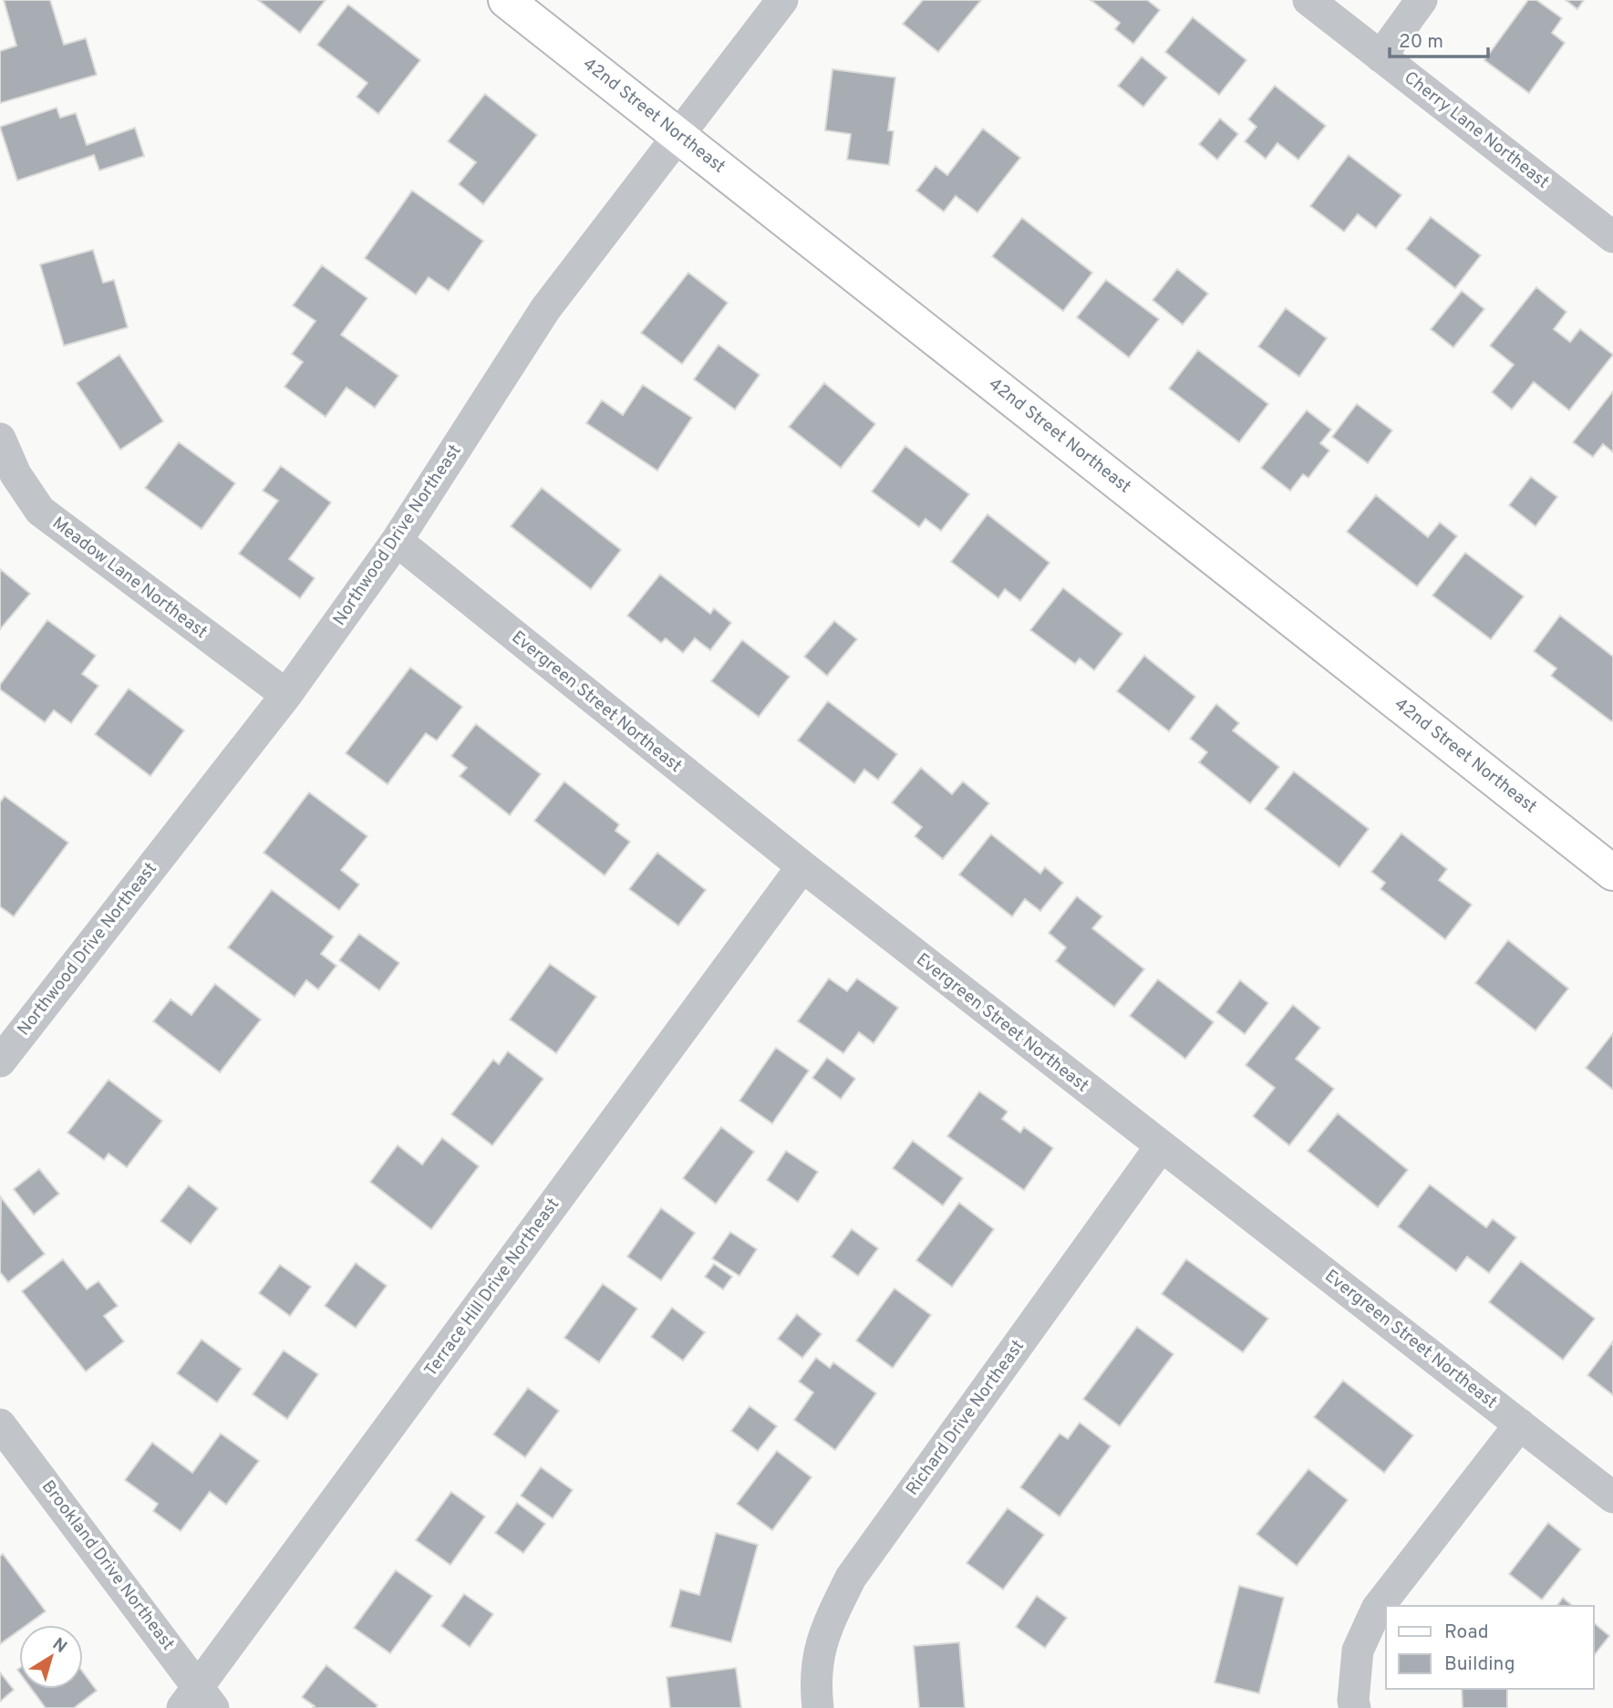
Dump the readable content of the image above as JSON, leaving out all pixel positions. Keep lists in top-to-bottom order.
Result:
{
  "streets": {
    "main road": ["42nd Street Northeast"],
    "street": [
      "Cherry Lane Northeast",
      "Northwood Drive Northeast",
      "Meadow Lane Northeast",
      "Evergreen Street Northeast",
      "Terrace Hill Drive Northeast",
      "Richard Drive Northeast",
      "Brookland Drive Northeast"
    ]
  },
  "crossings": [
    ["42nd Street Northeast", "Northwood Drive Northeast"],
    ["Northwood Drive Northeast", "Meadow Lane Northeast"],
    ["Northwood Drive Northeast", "Evergreen Street Northeast"],
    ["Evergreen Street Northeast", "Terrace Hill Drive Northeast"],
    ["Evergreen Street Northeast", "Richard Drive Northeast"],
    ["Terrace Hill Drive Northeast", "Brookland Drive Northeast"]
  ],
  "legend": ["Road", "Building"],
  "scale_bar": "20 m",
  "north": "top right"
}
